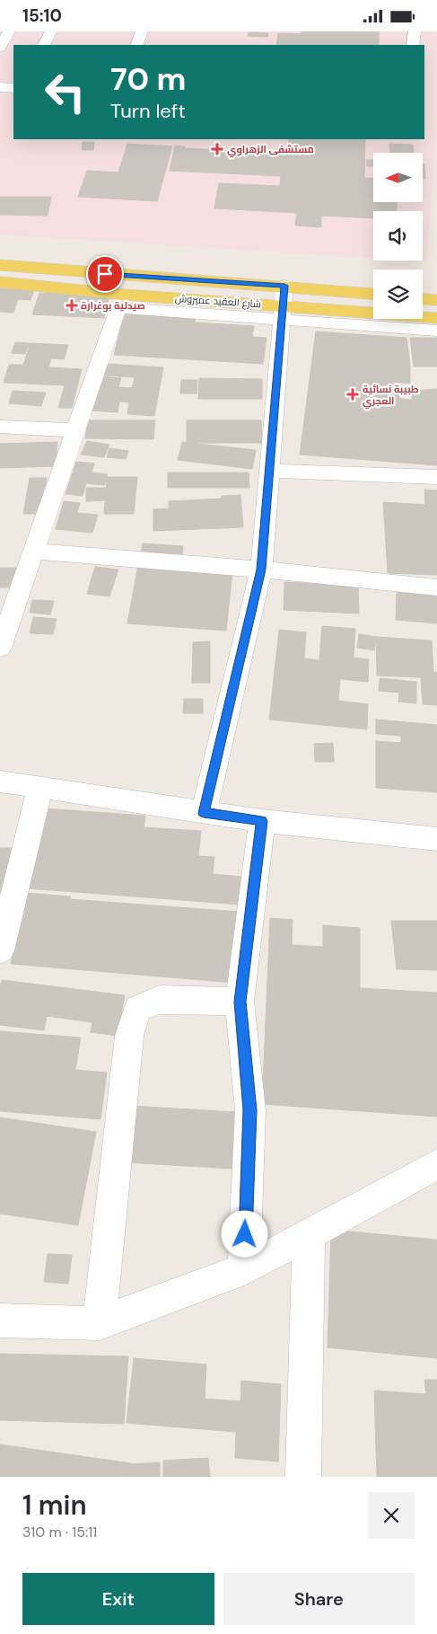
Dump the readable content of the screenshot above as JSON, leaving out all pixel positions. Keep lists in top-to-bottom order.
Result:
{
  "streets": {
    "main road": ["شارع العقيد عميروش"]
  },
  "places": {
    "health": ["مستشفى الزهراوي", "صيدلية بوغرارة", "طبيبة نسائية العجري"]
  },
  "north": "left",
  "page": {
    "status": "15:10",
    "turn": ["70 m", "Turn left"],
    "heading": ["1 min", "310 m · 15:11"],
    "buttons": ["Exit", "Share"]
  }
}
